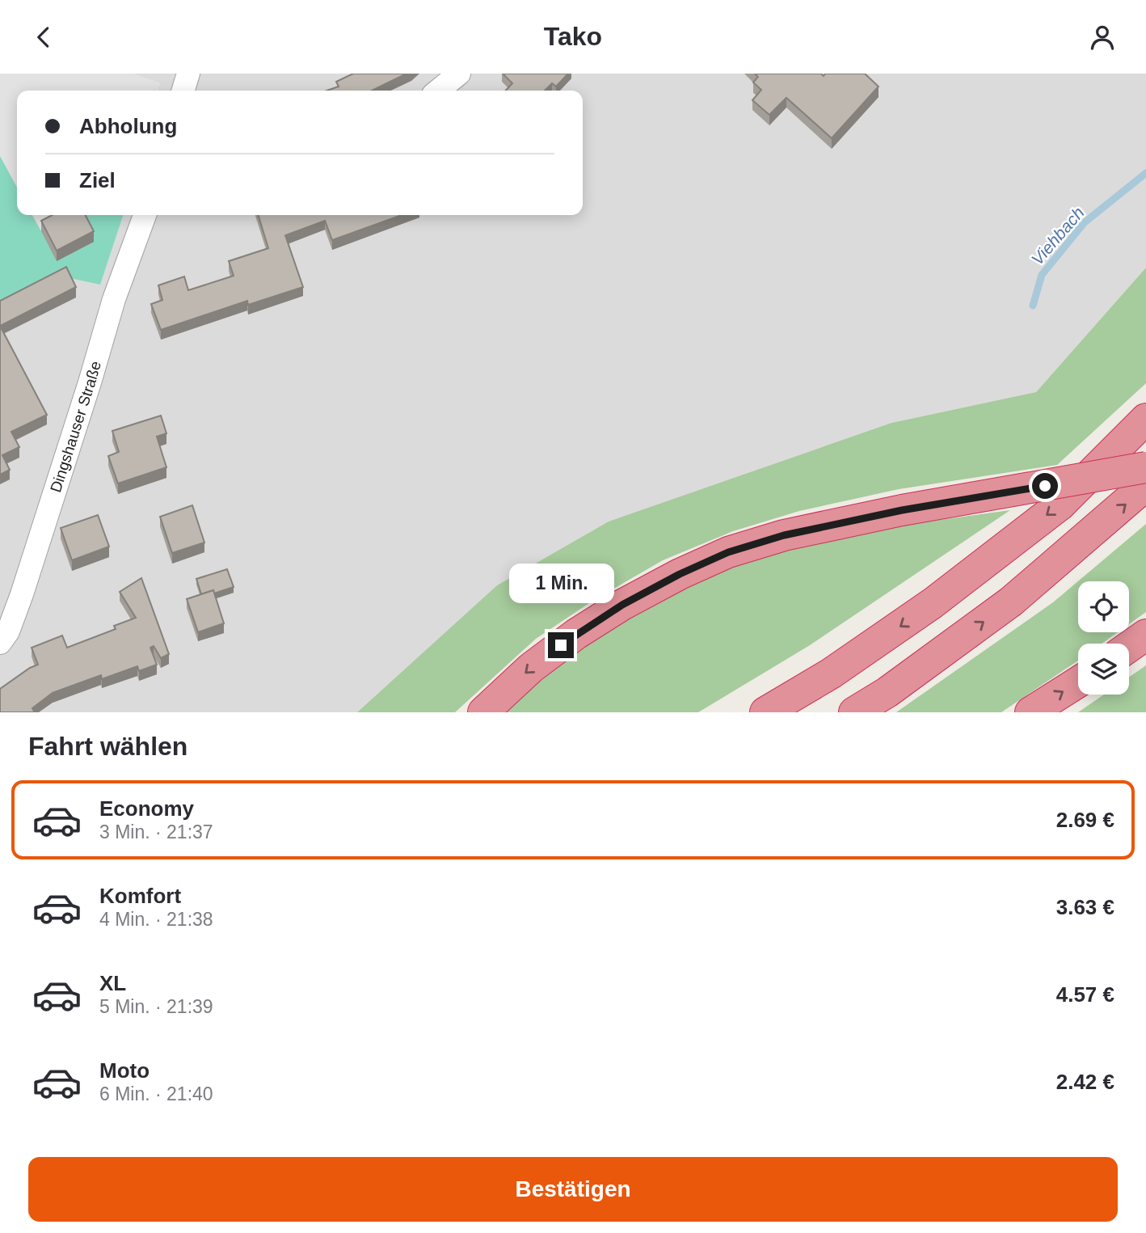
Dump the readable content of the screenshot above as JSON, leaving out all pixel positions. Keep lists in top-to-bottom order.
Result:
{
  "streets": {
    "street": ["Dingshauser Straße"]
  },
  "water": ["Viehbach"],
  "page": {
    "header": "Tako",
    "banner": ["Abholung", "Ziel"],
    "bubble": "1 Min.",
    "heading": "Fahrt wählen",
    "list": [
      {
        "name": "Economy",
        "note": "3 Min. · 21:37",
        "value": "2.69 €"
      },
      {
        "name": "Komfort",
        "note": "4 Min. · 21:38",
        "value": "3.63 €"
      },
      {
        "name": "XL",
        "note": "5 Min. · 21:39",
        "value": "4.57 €"
      },
      {
        "name": "Moto",
        "note": "6 Min. · 21:40",
        "value": "2.42 €"
      }
    ],
    "buttons": "Bestätigen"
  }
}
